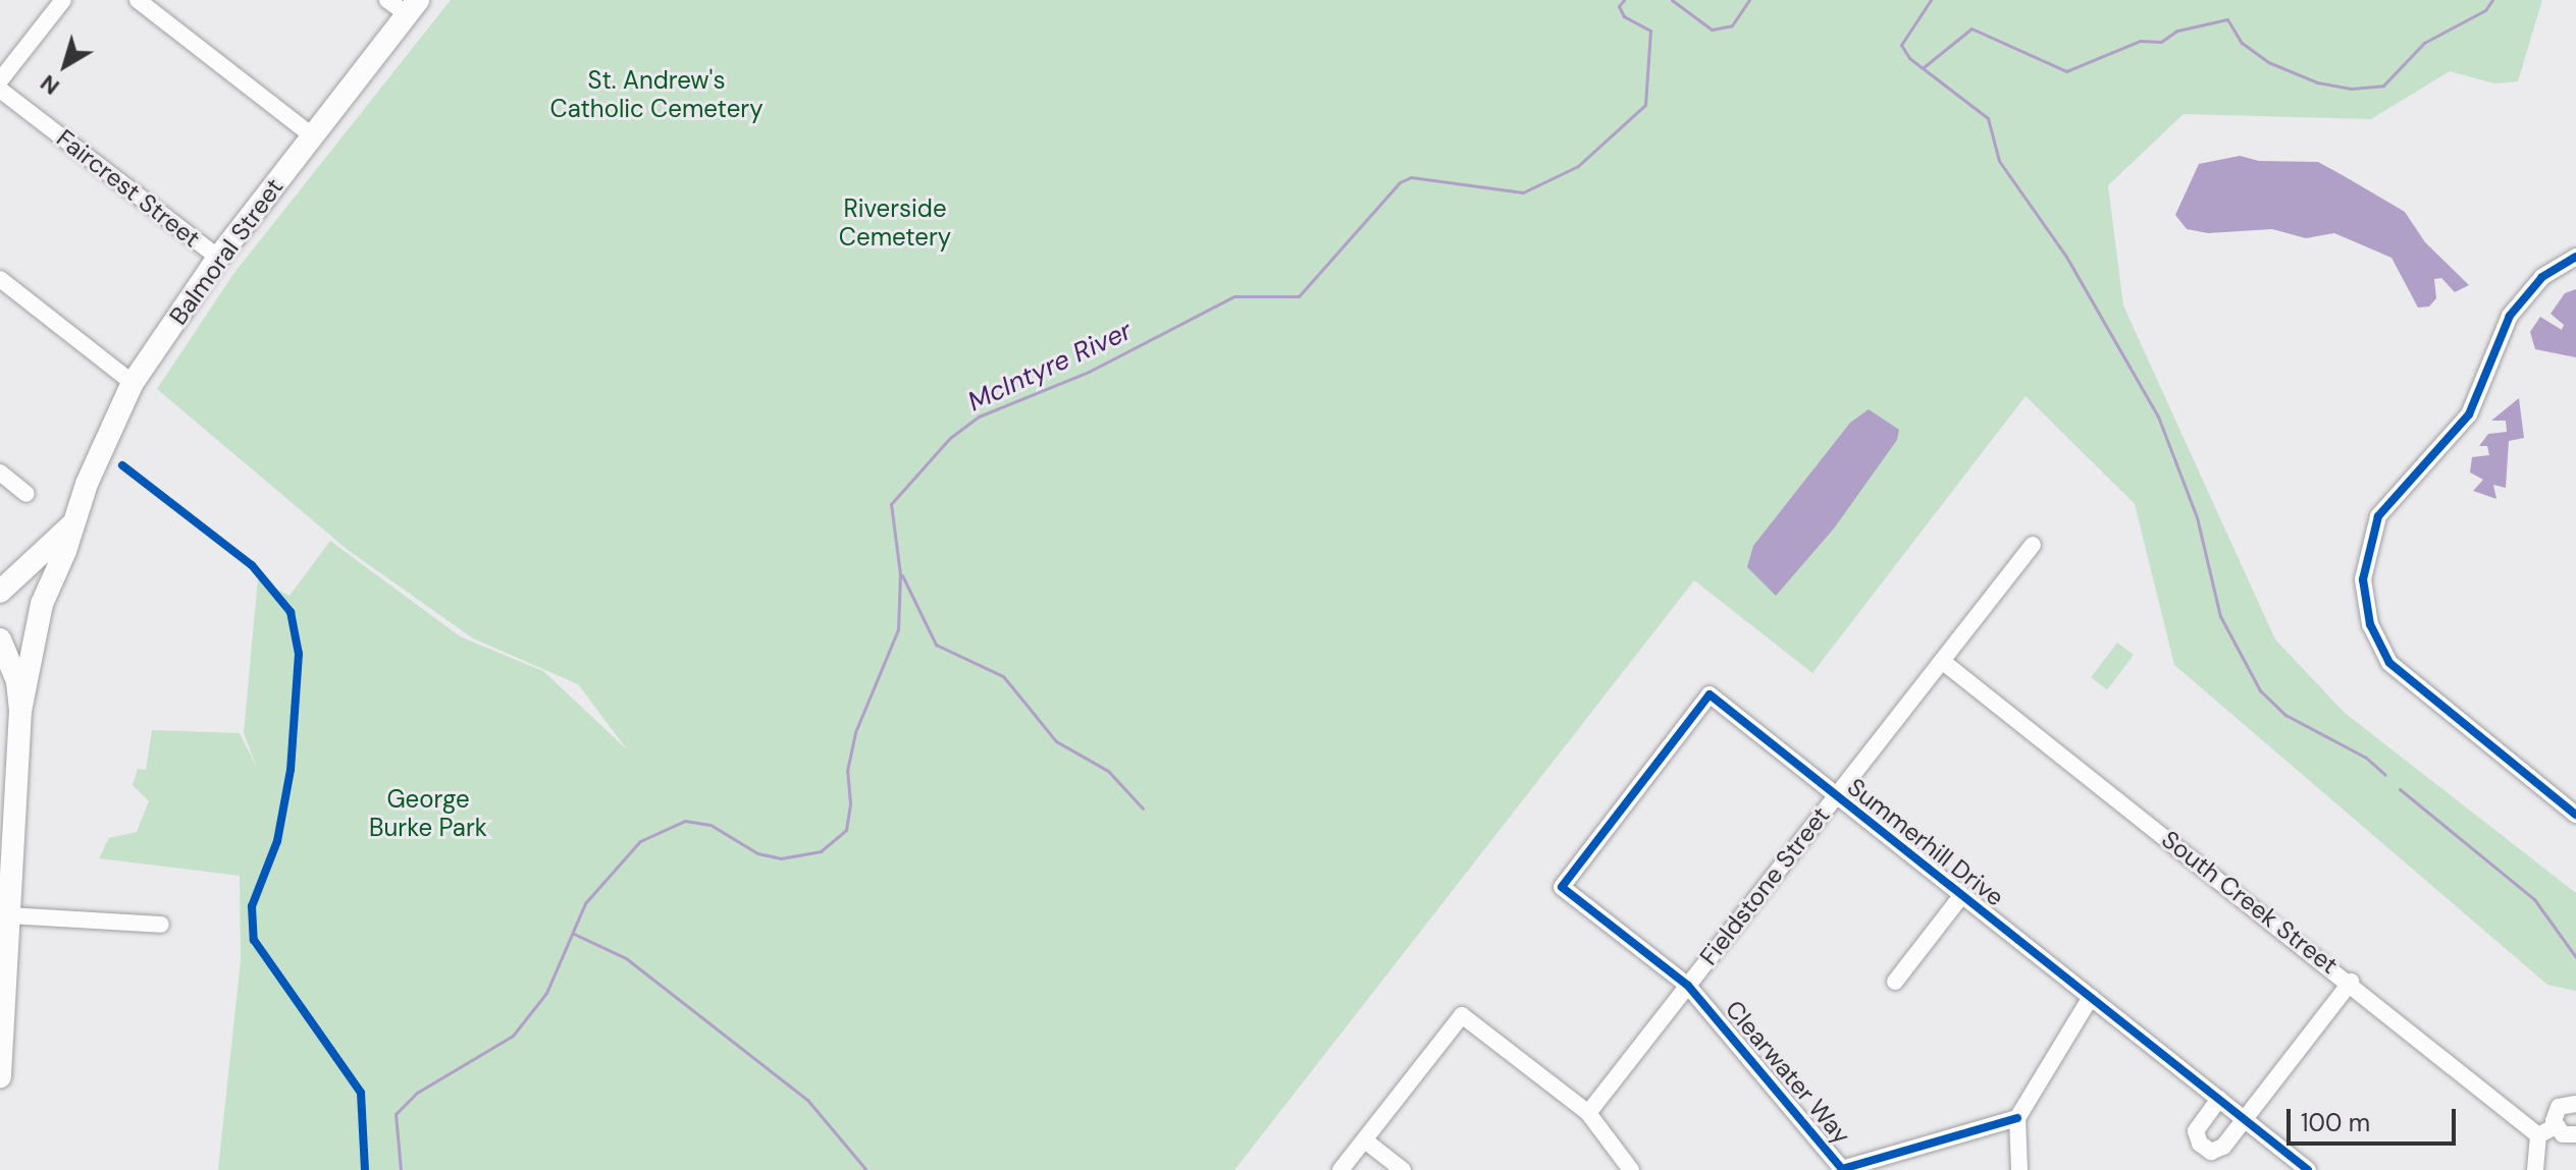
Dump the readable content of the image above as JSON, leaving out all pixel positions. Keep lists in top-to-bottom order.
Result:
{
  "streets": {
    "main road": ["Balmoral Street"],
    "street": [
      "Faircrest Street",
      "Summerhill Drive",
      "Fieldstone Street",
      "South Creek Street",
      "Clearwater Way"
    ]
  },
  "crossings": [
    ["Faircrest Street", "Balmoral Street"],
    ["Summerhill Drive", "Fieldstone Street"],
    ["Summerhill Drive", "Clearwater Way"],
    ["Fieldstone Street", "South Creek Street"],
    ["Fieldstone Street", "Clearwater Way"]
  ],
  "water": ["McIntyre River"],
  "parks": ["St. Andrew's Catholic Cemetery", "Riverside Cemetery", "George Burke Park"],
  "scale_bar": "100 m",
  "north": "bottom left"
}
